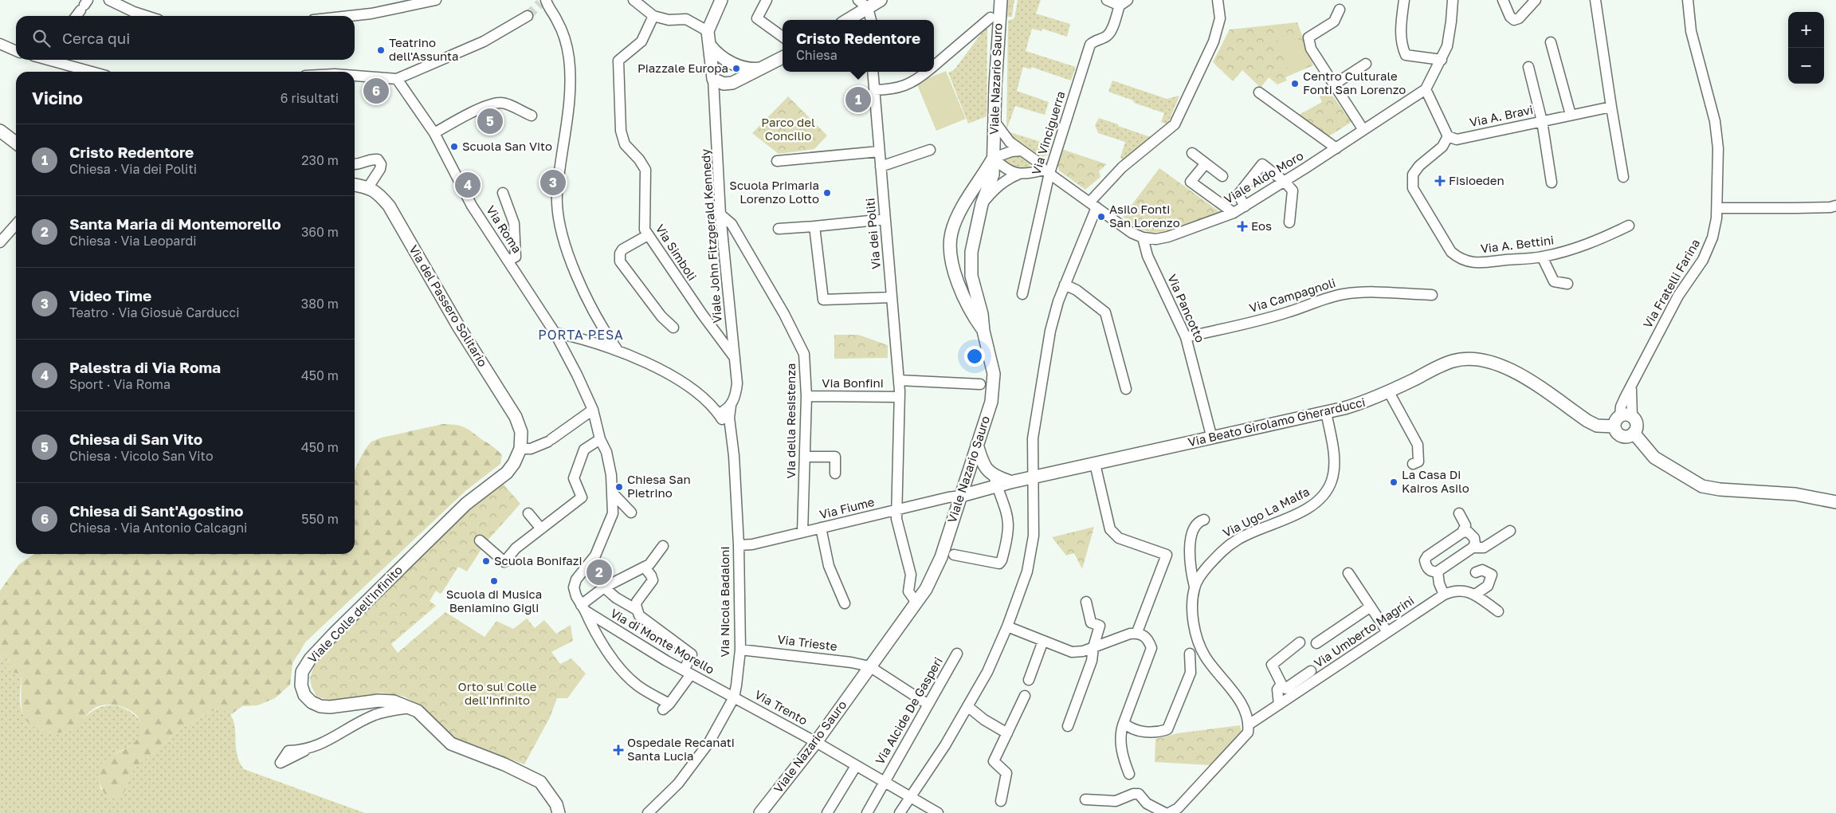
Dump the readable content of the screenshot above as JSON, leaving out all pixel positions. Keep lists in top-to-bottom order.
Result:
{
  "streets": {
    "main road": [
      "Viale Nazario Sauro",
      "Via del Passero Solitario",
      "Via Beato Girolamo Gherarducci",
      "Viale Colle dell'Infinito"
    ],
    "street": [
      "Via A. Bravi",
      "Via Vinciguerra",
      "Viale Aldo Moro",
      "Via Roma",
      "Via dei Politi",
      "Viale John Fitzgerald Kennedy",
      "Via A. Bettini",
      "Via Simboli",
      "Via Fratelli Farina",
      "Via Campagnoli",
      "Via Pancotto",
      "Via Bonfini",
      "Via della Resistenza",
      "Via Fiume",
      "Via Ugo La Malfa",
      "Via Nicola Badaloni",
      "Via Umberto Magrini",
      "Via di Monte Morello",
      "Via Trieste",
      "Via Trento",
      "Via Alcide De Gasperi"
    ]
  },
  "crossings": [
    ["Viale Nazario Sauro", "Viale Aldo Moro"],
    ["Viale Nazario Sauro", "Via Fiume"],
    ["Viale Nazario Sauro", "Via Trieste"],
    ["Viale Nazario Sauro", "Via Trento"],
    ["Via A. Bravi", "Via A. Bettini"],
    ["Via Vinciguerra", "Viale Aldo Moro"],
    ["Viale Aldo Moro", "Via Pancotto"],
    ["Via Roma", "Via di Monte Morello"],
    ["Via dei Politi", "Via Bonfini"],
    ["Via dei Politi", "Via Fiume"],
    ["Viale John Fitzgerald Kennedy", "Via della Resistenza"],
    ["Via Fratelli Farina", "Via Beato Girolamo Gherarducci"],
    ["Via Campagnoli", "Via Pancotto"],
    ["Via del Passero Solitario", "Viale Colle dell'Infinito"],
    ["Via Pancotto", "Via Beato Girolamo Gherarducci"],
    ["Via Bonfini", "Via della Resistenza"],
    ["Via della Resistenza", "Via Fiume"],
    ["Via Beato Girolamo Gherarducci", "Via Ugo La Malfa"],
    ["Via Fiume", "Via Nicola Badaloni"],
    ["Via Ugo La Malfa", "Via Umberto Magrini"],
    ["Via Nicola Badaloni", "Via di Monte Morello"],
    ["Via Nicola Badaloni", "Via Trieste"],
    ["Via Nicola Badaloni", "Via Trento"],
    ["Via di Monte Morello", "Via Trento"],
    ["Via Trento", "Via Alcide De Gasperi"]
  ],
  "districts": ["PORTA PESA"],
  "parks": ["Parco del Concilio", "Orto sul Colle dell'Infinito"],
  "places": {
    "other": [
      "Teatrino dell'Assunta",
      "Piazzale Europa",
      "Centro Culturale Fonti San Lorenzo",
      "Scuola San Vito",
      "Scuola Primaria Lorenzo Lotto",
      "Asilo Fonti San Lorenzo",
      "La Casa Di Kairos Asilo",
      "Chiesa San Pietrino",
      "Scuola Bonifazi",
      "Scuola di Musica Beniamino Gigli"
    ],
    "health": ["Fisioeden", "Eos", "Ospedale Recanati Santa Lucia"]
  },
  "page": {
    "map_buttons": ["+", "−"],
    "search": "Cerca qui",
    "popup": ["Cristo Redentore", "Chiesa"],
    "heading": ["Vicino", "6 risultati"],
    "pins": [
      "6",
      "1",
      "5",
      "3",
      "4",
      "2"
    ],
    "list": [
      {
        "mark": "1",
        "name": "Cristo Redentore",
        "note": "Chiesa · Via dei Politi",
        "value": "230 m"
      },
      {
        "mark": "2",
        "name": "Santa Maria di Montemorello",
        "note": "Chiesa · Via Leopardi",
        "value": "360 m"
      },
      {
        "mark": "3",
        "name": "Video Time",
        "note": "Teatro · Via Giosuè Carducci",
        "value": "380 m"
      },
      {
        "mark": "4",
        "name": "Palestra di Via Roma",
        "note": "Sport · Via Roma",
        "value": "450 m"
      },
      {
        "mark": "5",
        "name": "Chiesa di San Vito",
        "note": "Chiesa · Vicolo San Vito",
        "value": "450 m"
      },
      {
        "mark": "6",
        "name": "Chiesa di Sant'Agostino",
        "note": "Chiesa · Via Antonio Calcagni",
        "value": "550 m"
      }
    ]
  }
}
